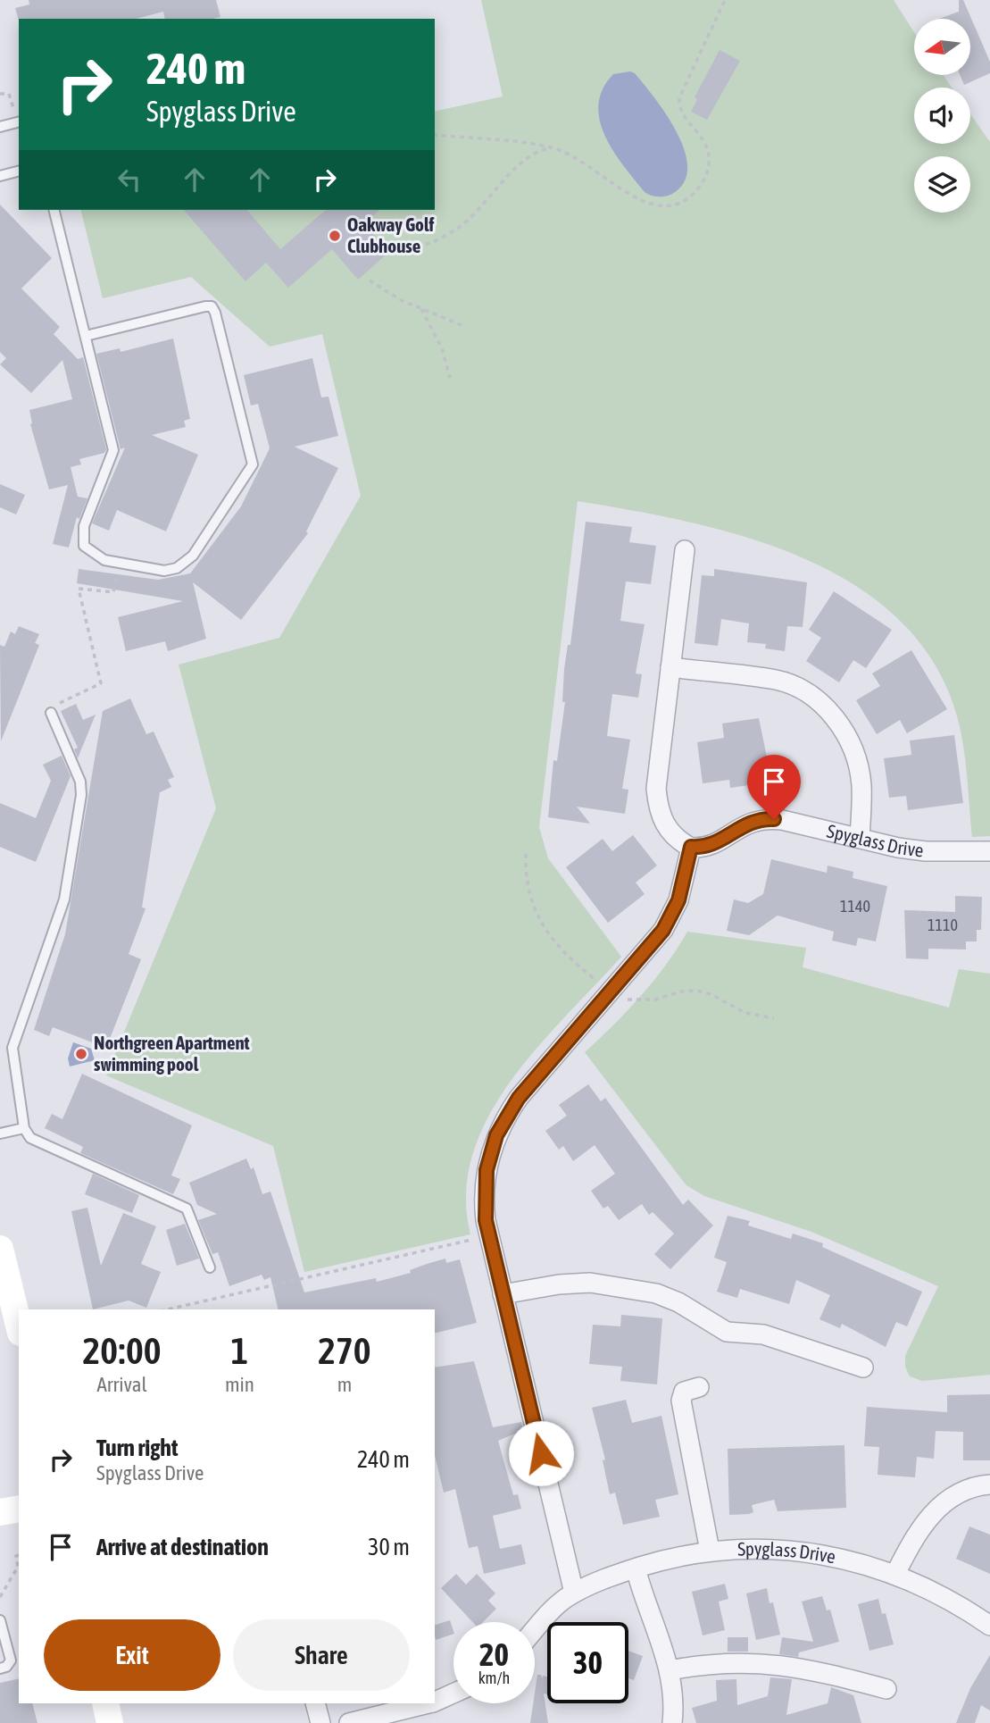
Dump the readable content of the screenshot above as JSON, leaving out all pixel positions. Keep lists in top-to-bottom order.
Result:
{
  "streets": {
    "street": ["Spyglass Drive"]
  },
  "places": ["Oakway Golf Clubhouse", "Northgreen Apartment swimming pool"],
  "house_numbers": ["1140", "1110"],
  "north": "left",
  "page": {
    "turn": ["240 m", "Spyglass Drive"],
    "eta": [
      "20:00",
      "Arrival",
      "1",
      "min",
      "270",
      "m"
    ],
    "list": [
      {
        "name": "Turn right",
        "note": "Spyglass Drive",
        "value": "240 m"
      },
      {
        "name": "Arrive at destination",
        "value": "30 m"
      }
    ],
    "buttons": ["Exit", "Share"],
    "speed": "20 km/h",
    "limit": "30"
  }
}
